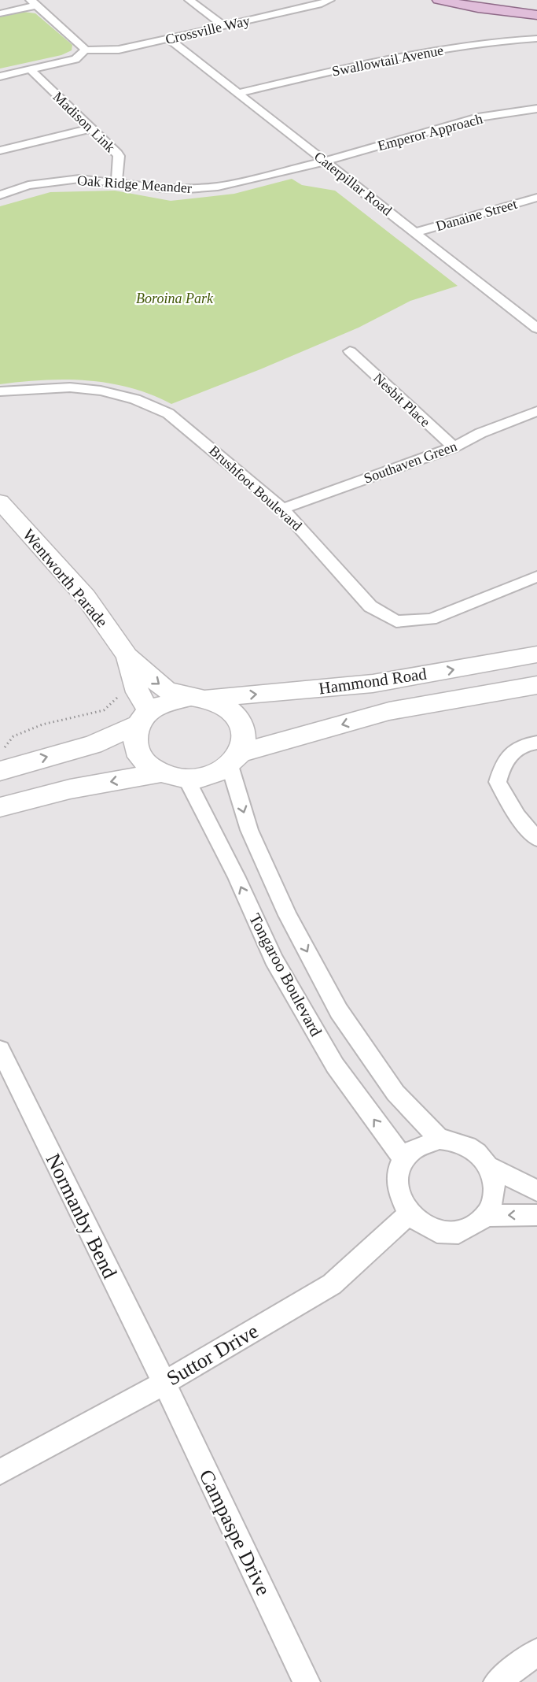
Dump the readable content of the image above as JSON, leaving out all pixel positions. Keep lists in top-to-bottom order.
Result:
{
  "streets": {
    "main road": ["Wentworth Parade", "Hammond Road"],
    "street": [
      "Crossville Way",
      "Swallowtail Avenue",
      "Madison Link",
      "Emperor Approach",
      "Caterpillar Road",
      "Oak Ridge Meander",
      "Danaine Street",
      "Nesbit Place",
      "Southaven Green",
      "Brushfoot Boulevard",
      "Tongaroo Boulevard",
      "Normanby Bend",
      "Suttor Drive",
      "Campaspe Drive"
    ]
  },
  "crossings": [
    ["Crossville Way", "Caterpillar Road"],
    ["Swallowtail Avenue", "Caterpillar Road"],
    ["Madison Link", "Oak Ridge Meander"],
    ["Emperor Approach", "Caterpillar Road"],
    ["Emperor Approach", "Oak Ridge Meander"],
    ["Caterpillar Road", "Oak Ridge Meander"],
    ["Caterpillar Road", "Danaine Street"],
    ["Nesbit Place", "Southaven Green"],
    ["Southaven Green", "Brushfoot Boulevard"],
    ["Wentworth Parade", "Hammond Road"],
    ["Wentworth Parade", "Tongaroo Boulevard"],
    ["Hammond Road", "Tongaroo Boulevard"],
    ["Tongaroo Boulevard", "Suttor Drive"],
    ["Normanby Bend", "Suttor Drive"],
    ["Normanby Bend", "Campaspe Drive"],
    ["Suttor Drive", "Campaspe Drive"]
  ],
  "parks": ["Boroina Park"]
}
